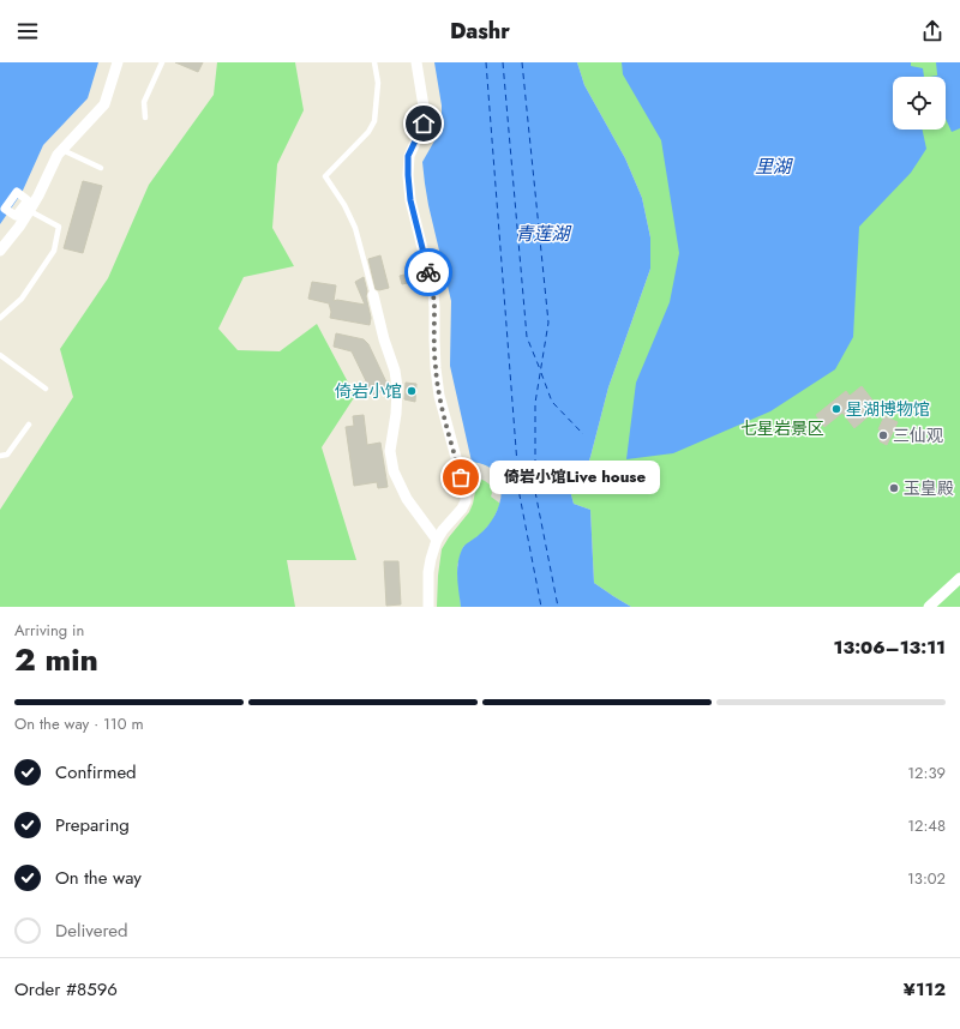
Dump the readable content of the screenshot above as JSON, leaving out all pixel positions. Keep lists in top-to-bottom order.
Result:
{
  "water": ["里湖", "青莲湖"],
  "parks": ["七星岩景区"],
  "places": [
    "倚岩小馆",
    "星湖博物馆",
    "三仙观",
    "倚岩小馆Live house",
    "玉皇殿"
  ],
  "page": {
    "header": "Dashr",
    "bubble": "倚岩小馆Live house",
    "heading": ["2 min", "Arriving in", "13:06–13:11"],
    "panel": ["Order #8596", "¥112"],
    "bar": "On the way · 110 m",
    "list": [
      ["Confirmed", "12:39"],
      ["Preparing", "12:48"],
      ["On the way", "13:02"],
      "Delivered"
    ]
  }
}
